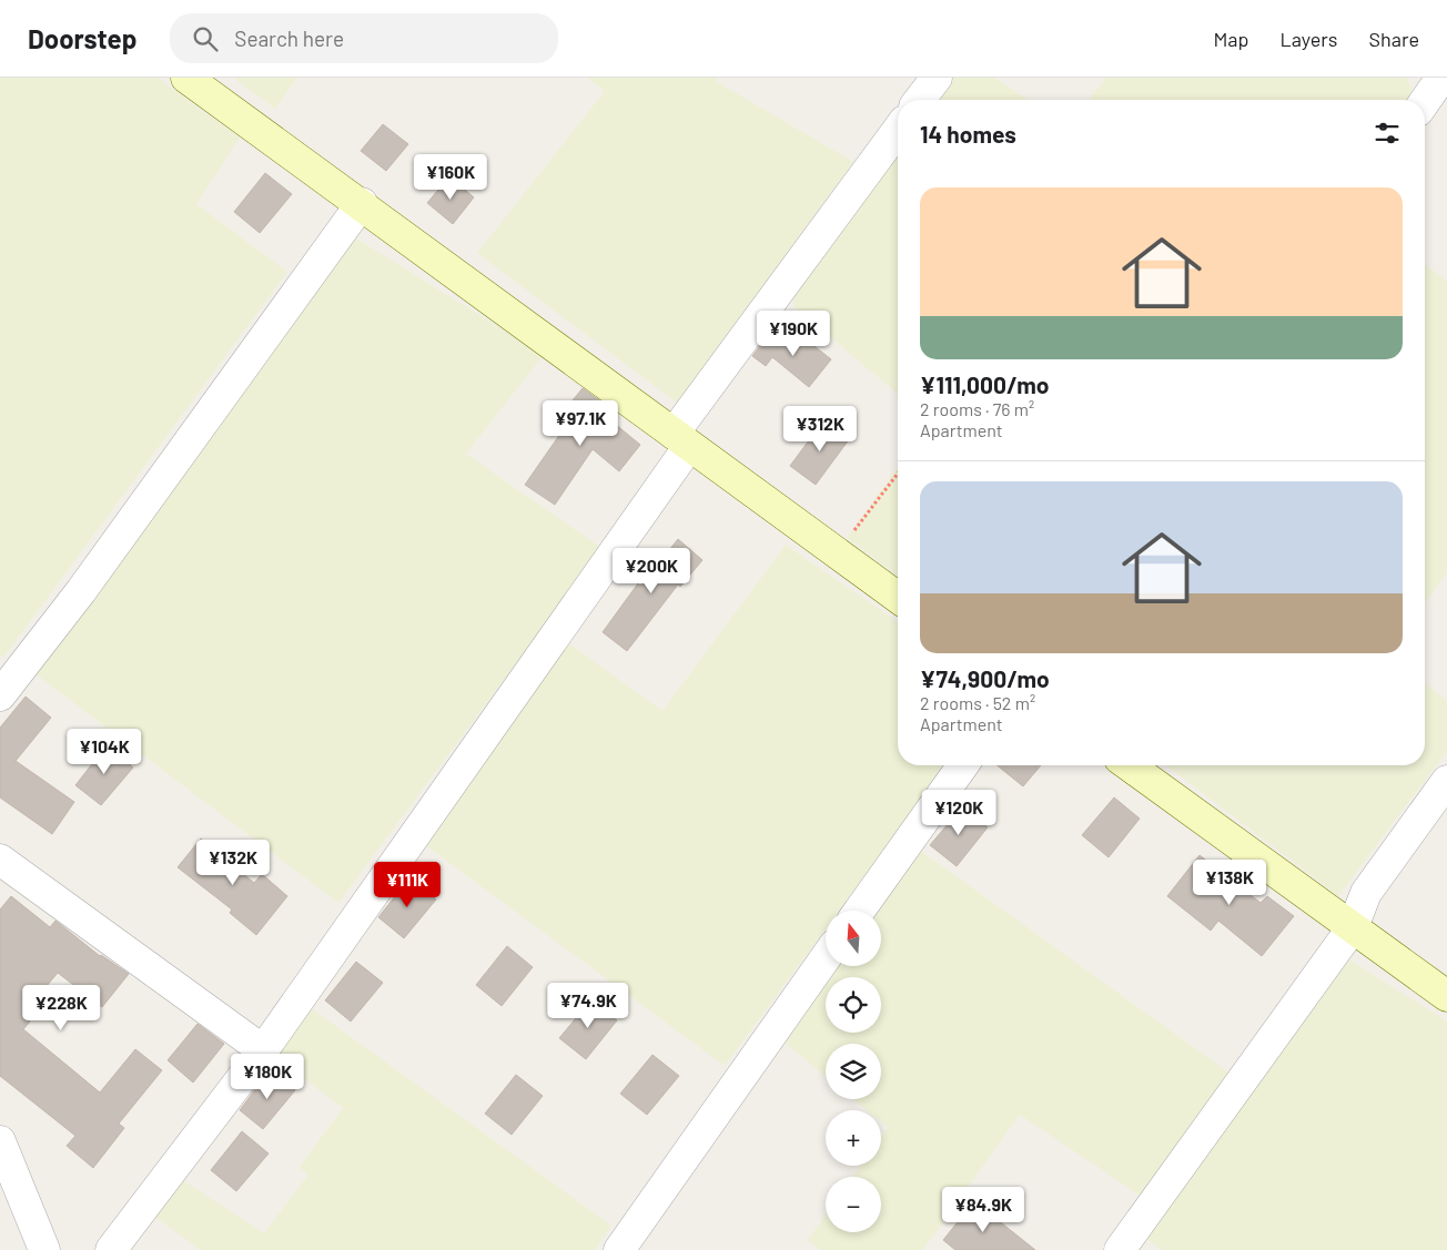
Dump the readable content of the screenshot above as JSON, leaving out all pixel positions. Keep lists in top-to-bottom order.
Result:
{
  "north": "top",
  "page": {
    "header": "Doorstep",
    "search": "Search here",
    "nav": ["Map", "Layers", "Share"],
    "heading": "14 homes",
    "price": [
      "¥160K",
      "¥190K",
      "¥97.1K",
      "¥312K",
      "¥200K",
      "¥104K",
      "¥120K",
      "¥132K",
      "¥138K",
      "¥111K",
      "¥74.9K",
      "¥228K",
      "¥180K",
      "¥84.9K"
    ],
    "list": [
      {
        "name": "¥111,000/mo",
        "note": "2 rooms · 76 m² · Apartment"
      },
      {
        "name": "¥74,900/mo",
        "note": "2 rooms · 52 m² · Apartment"
      }
    ],
    "map_buttons": ["+", "−"]
  }
}
